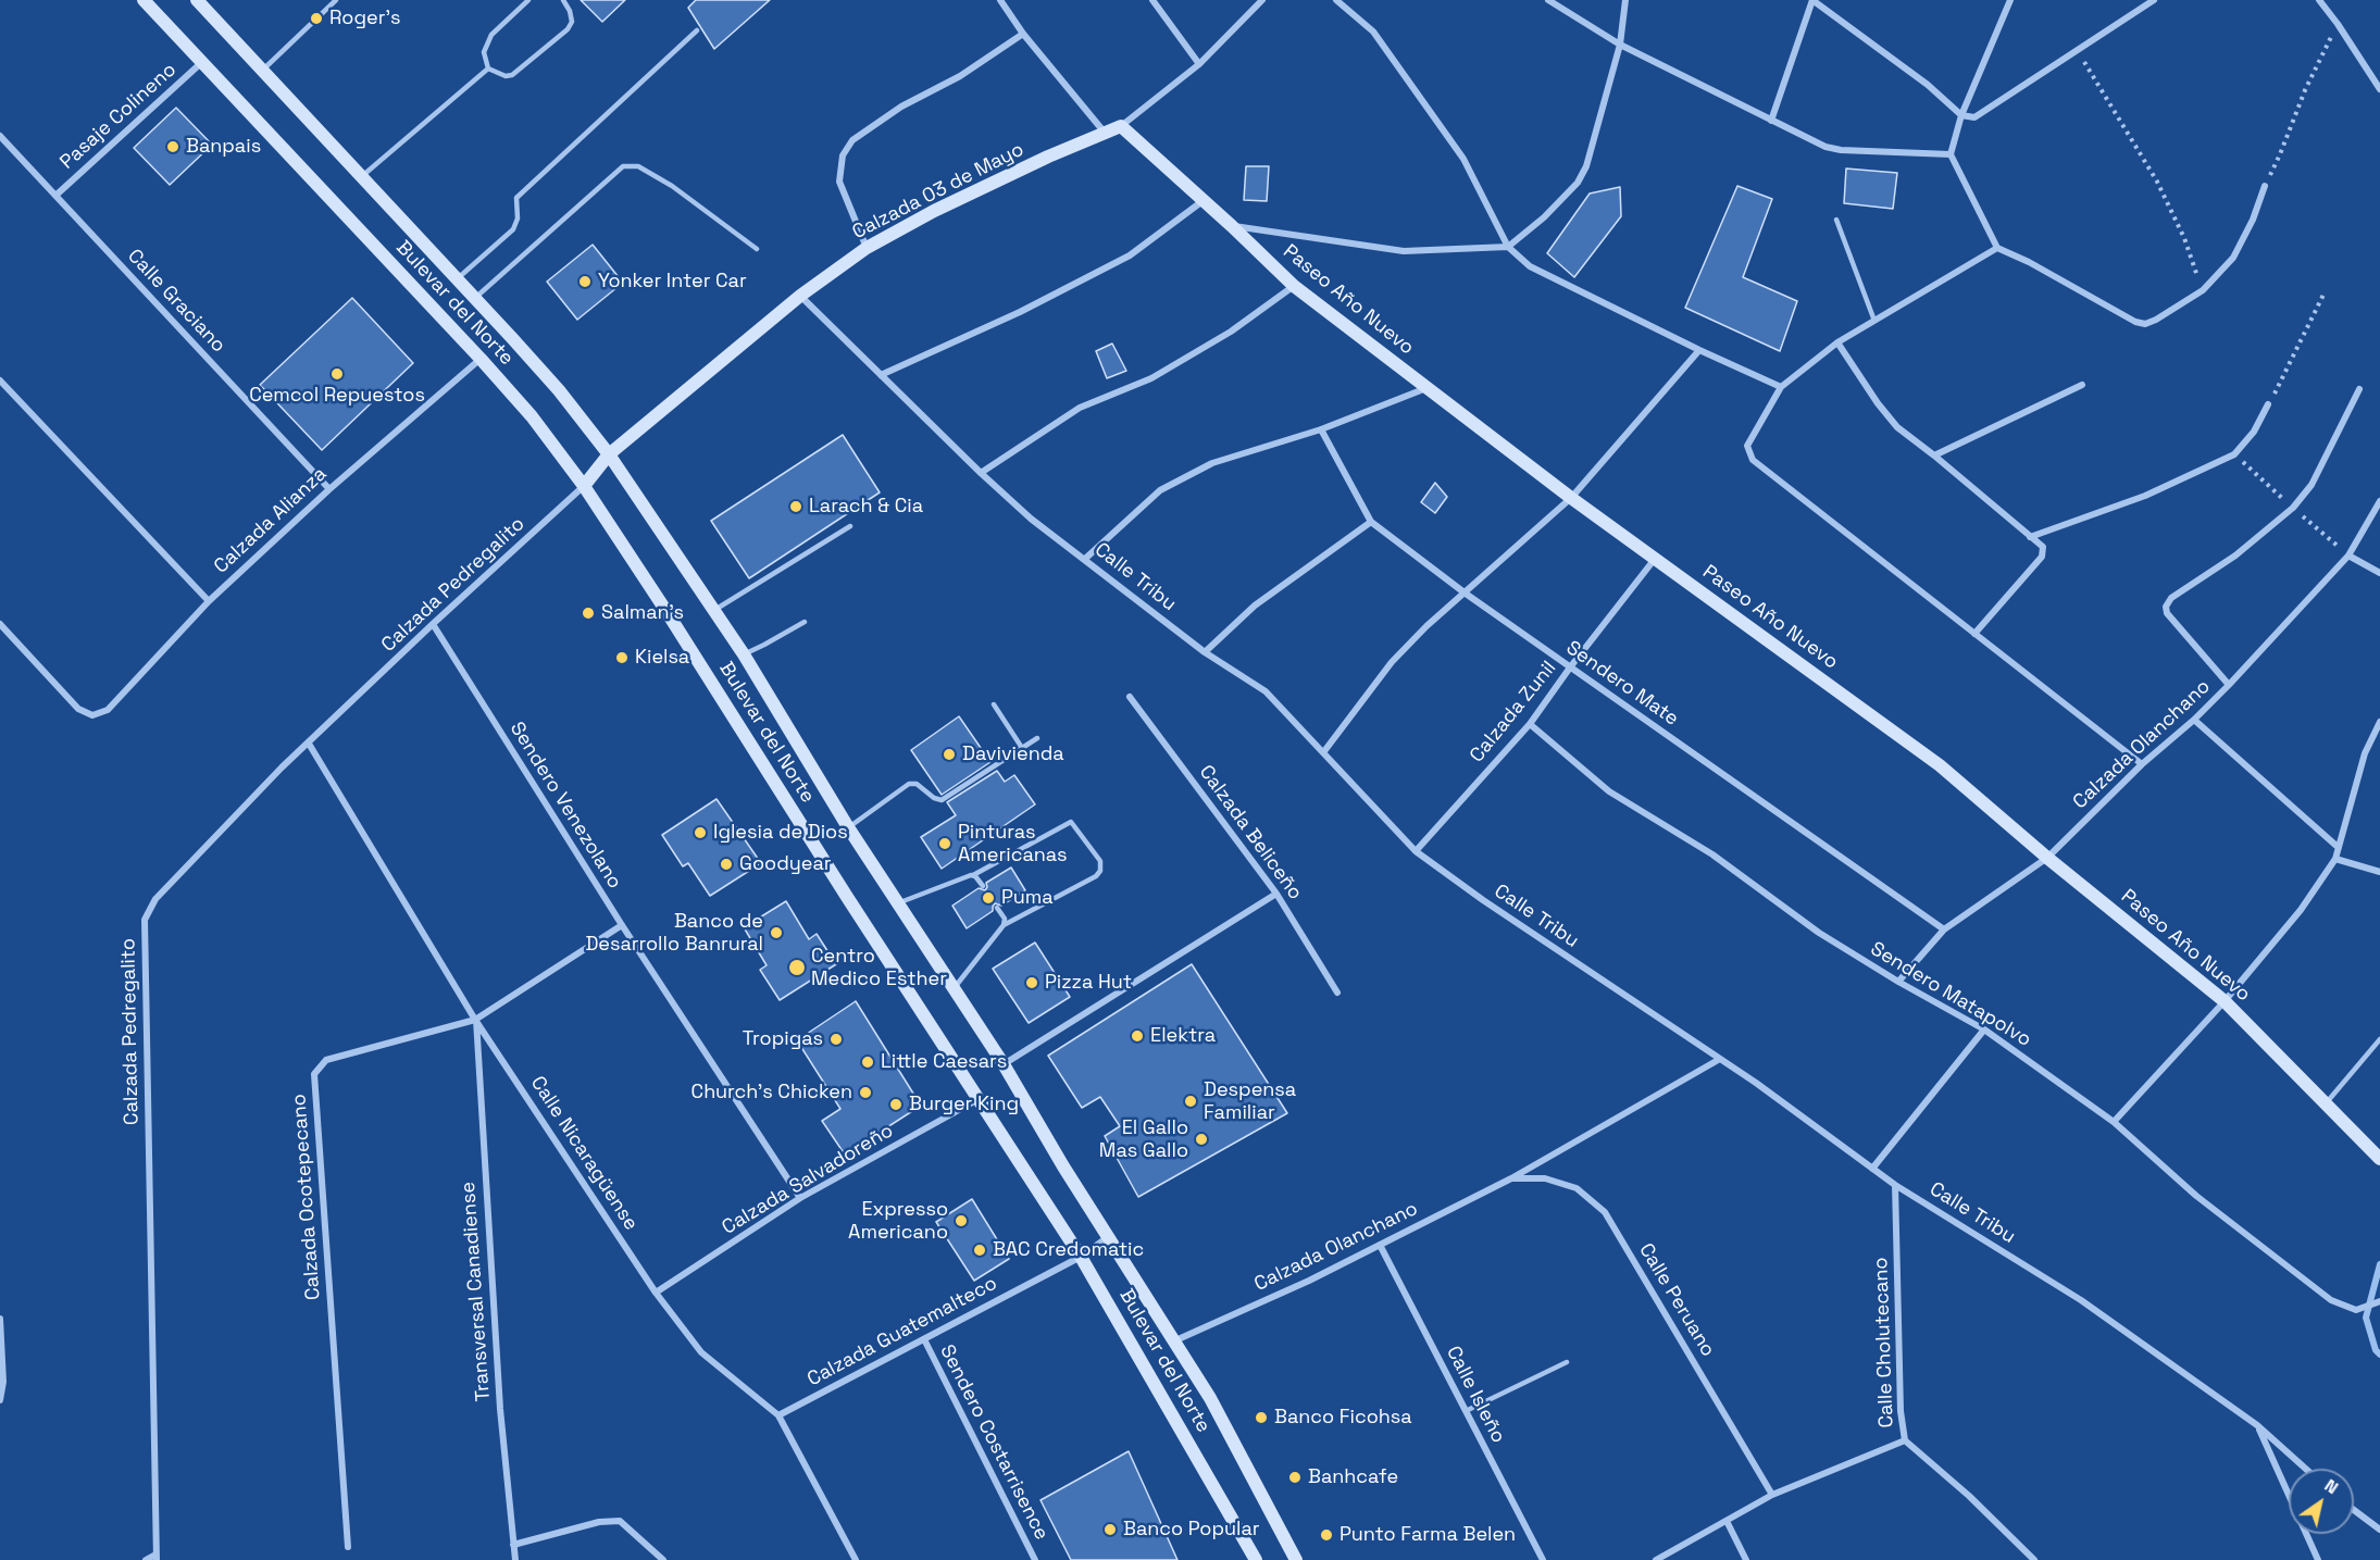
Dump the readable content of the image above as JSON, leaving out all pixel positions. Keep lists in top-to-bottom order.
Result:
{
  "streets": {
    "main road": ["Calzada 03 de Mayo", "Paseo Año Nuevo", "Bulevar del Norte"],
    "street": [
      "Pasaje Colineno",
      "Calle Graciano",
      "Calzada Alianza",
      "Calle Tribu",
      "Calzada Pedregalito",
      "Sendero Mate",
      "Calzada Zunil",
      "Calzada Olanchano",
      "Sendero Venezolano",
      "Calzada Beliceño",
      "Sendero Matapolvo",
      "Calle Nicaragüense",
      "Calzada Salvadoreño",
      "Calzada Ocotepecano",
      "Transversal Canadiense",
      "Calle Peruano",
      "Calzada Guatemalteco",
      "Calle Cholutecano",
      "Calle Isleño",
      "Sendero Costarrisence"
    ]
  },
  "crossings": [
    ["Pasaje Colineno", "Calle Graciano"],
    ["Pasaje Colineno", "Bulevar del Norte"],
    ["Calzada 03 de Mayo", "Paseo Año Nuevo"],
    ["Calzada 03 de Mayo", "Bulevar del Norte"],
    ["Calzada 03 de Mayo", "Calle Tribu"],
    ["Calzada 03 de Mayo", "Calzada Pedregalito"],
    ["Paseo Año Nuevo", "Calzada Zunil"],
    ["Paseo Año Nuevo", "Calzada Olanchano"],
    ["Calle Graciano", "Calzada Alianza"],
    ["Bulevar del Norte", "Calzada Alianza"],
    ["Bulevar del Norte", "Calzada Pedregalito"],
    ["Bulevar del Norte", "Calzada Olanchano"],
    ["Bulevar del Norte", "Calzada Salvadoreño"],
    ["Bulevar del Norte", "Calzada Guatemalteco"],
    ["Calle Tribu", "Calzada Zunil"],
    ["Calle Tribu", "Calzada Olanchano"],
    ["Calle Tribu", "Calle Cholutecano"],
    ["Calzada Pedregalito", "Sendero Venezolano"],
    ["Calzada Pedregalito", "Calle Nicaragüense"],
    ["Sendero Mate", "Calzada Zunil"],
    ["Sendero Mate", "Calzada Olanchano"],
    ["Calzada Zunil", "Sendero Matapolvo"],
    ["Calzada Olanchano", "Sendero Matapolvo"],
    ["Calzada Olanchano", "Calle Peruano"],
    ["Calzada Olanchano", "Calle Isleño"],
    ["Sendero Venezolano", "Calzada Salvadoreño"],
    ["Sendero Venezolano", "Calzada Ocotepecano"],
    ["Calle Nicaragüense", "Calzada Salvadoreño"],
    ["Calle Nicaragüense", "Calzada Ocotepecano"],
    ["Calle Nicaragüense", "Transversal Canadiense"],
    ["Calle Nicaragüense", "Calzada Guatemalteco"],
    ["Calzada Ocotepecano", "Transversal Canadiense"],
    ["Calzada Guatemalteco", "Sendero Costarrisence"]
  ],
  "places": [
    "Roger's",
    "Banpais",
    "Yonker Inter Car",
    "Cemcol Repuestos",
    "Larach & Cia",
    "Salman's",
    "Kielsa",
    "Davivienda",
    "Iglesia de Dios",
    "Pinturas Americanas",
    "Goodyear",
    "Puma",
    "Banco de Desarrollo Banrural",
    "Centro Medico Esther",
    "Pizza Hut",
    "Elektra",
    "Tropigas",
    "Little Caesars",
    "Church's Chicken",
    "Despensa Familiar",
    "Burger King",
    "El Gallo Mas Gallo",
    "Expresso Americano",
    "BAC Credomatic",
    "Banco Ficohsa",
    "Banhcafe",
    "Banco Popular",
    "Punto Farma Belen"
  ],
  "north": "top right"
}
